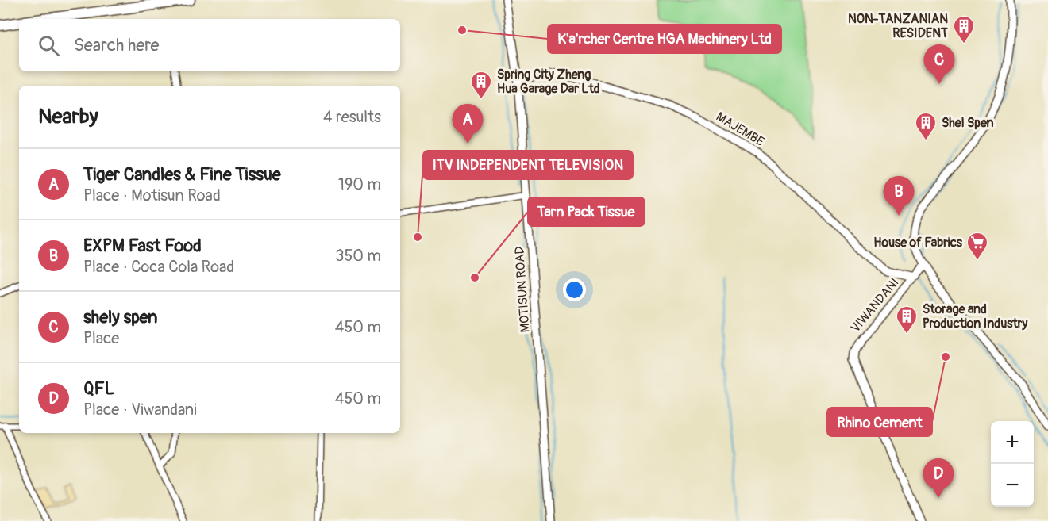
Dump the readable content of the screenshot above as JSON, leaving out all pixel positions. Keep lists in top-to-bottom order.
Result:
{
  "streets": {
    "street": ["MAJEMBE", "MOTISUN ROAD", "VIWANDANI"]
  },
  "crossings": [
    ["MAJEMBE", "MOTISUN ROAD"],
    ["MAJEMBE", "VIWANDANI"]
  ],
  "places": {
    "other": [
      "K'a'rcher Centre HGA Machinery Ltd",
      "ITV INDEPENDENT TELEVISION",
      "Tarn Pack Tissue",
      "Rhino Cement"
    ],
    "building": [
      "NON-TANZANIAN RESIDENT",
      "Spring City Zheng Hua Garage Dar Ltd",
      "Shel Spen",
      "Storage and Production Industry"
    ],
    "supermarket": ["House of Fabrics"]
  },
  "page": {
    "search": "Search here",
    "pins": [
      "C",
      "A",
      "B",
      "D"
    ],
    "heading": ["Nearby", "4 results"],
    "list": [
      {
        "mark": "A",
        "name": "Tiger Candles & Fine Tissue",
        "note": "Place · Motisun Road",
        "value": "190 m"
      },
      {
        "mark": "B",
        "name": "EXPM Fast Food",
        "note": "Place · Coca Cola Road",
        "value": "350 m"
      },
      {
        "mark": "C",
        "name": "shely spen",
        "note": "Place",
        "value": "450 m"
      },
      {
        "mark": "D",
        "name": "QFL",
        "note": "Place · Viwandani",
        "value": "450 m"
      }
    ],
    "map_buttons": ["+", "−"]
  }
}
